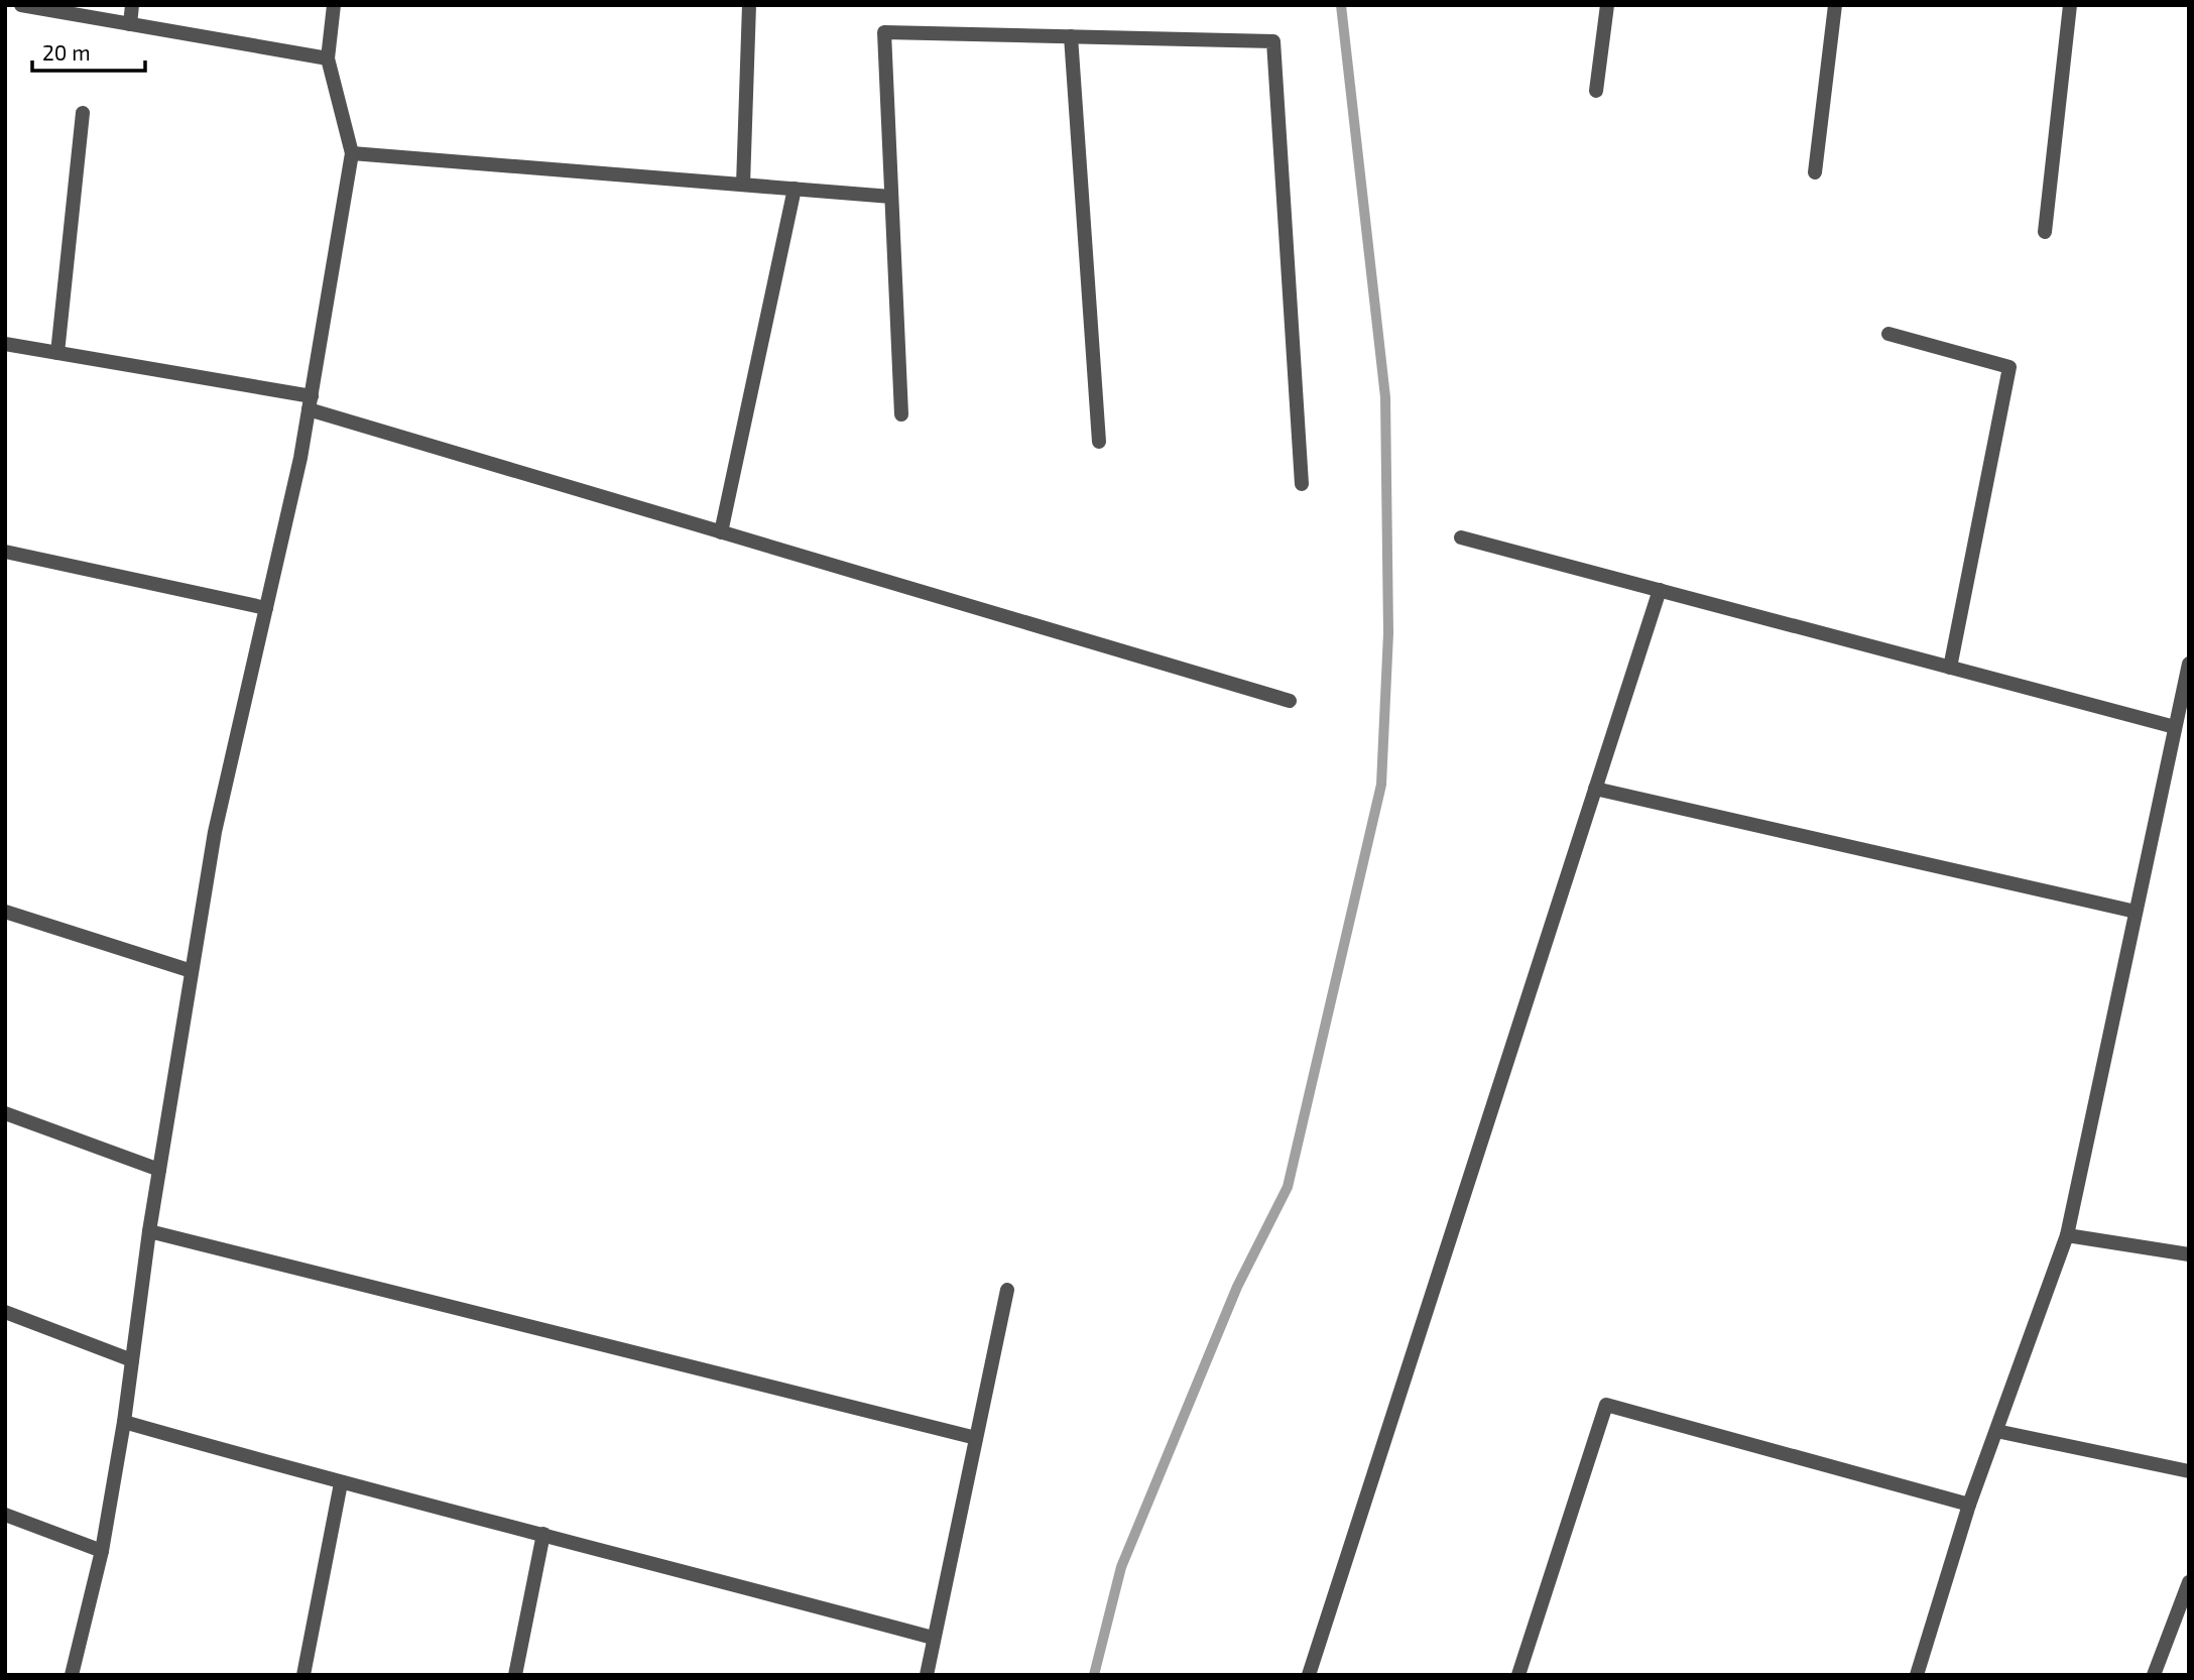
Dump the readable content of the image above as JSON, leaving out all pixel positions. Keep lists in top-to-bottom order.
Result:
{
  "scale_bar": "20 m"
}
